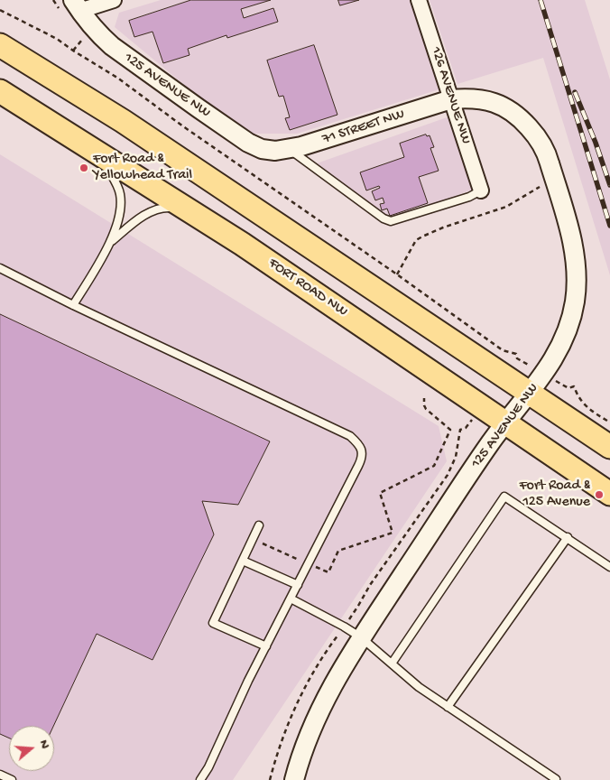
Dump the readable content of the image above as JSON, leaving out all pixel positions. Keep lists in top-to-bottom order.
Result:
{
  "streets": {
    "main road": ["FORT ROAD NW"],
    "street": ["125 AVENUE NW", "126 AVENUE NW", "71 STREET NW"]
  },
  "crossings": [
    ["125 AVENUE NW", "126 AVENUE NW"],
    ["125 AVENUE NW", "71 STREET NW"],
    ["125 AVENUE NW", "FORT ROAD NW"],
    ["126 AVENUE NW", "71 STREET NW"]
  ],
  "places": ["Fort Road & Yellowhead Trail", "Fort Road & 125 Avenue"],
  "north": "right"
}
